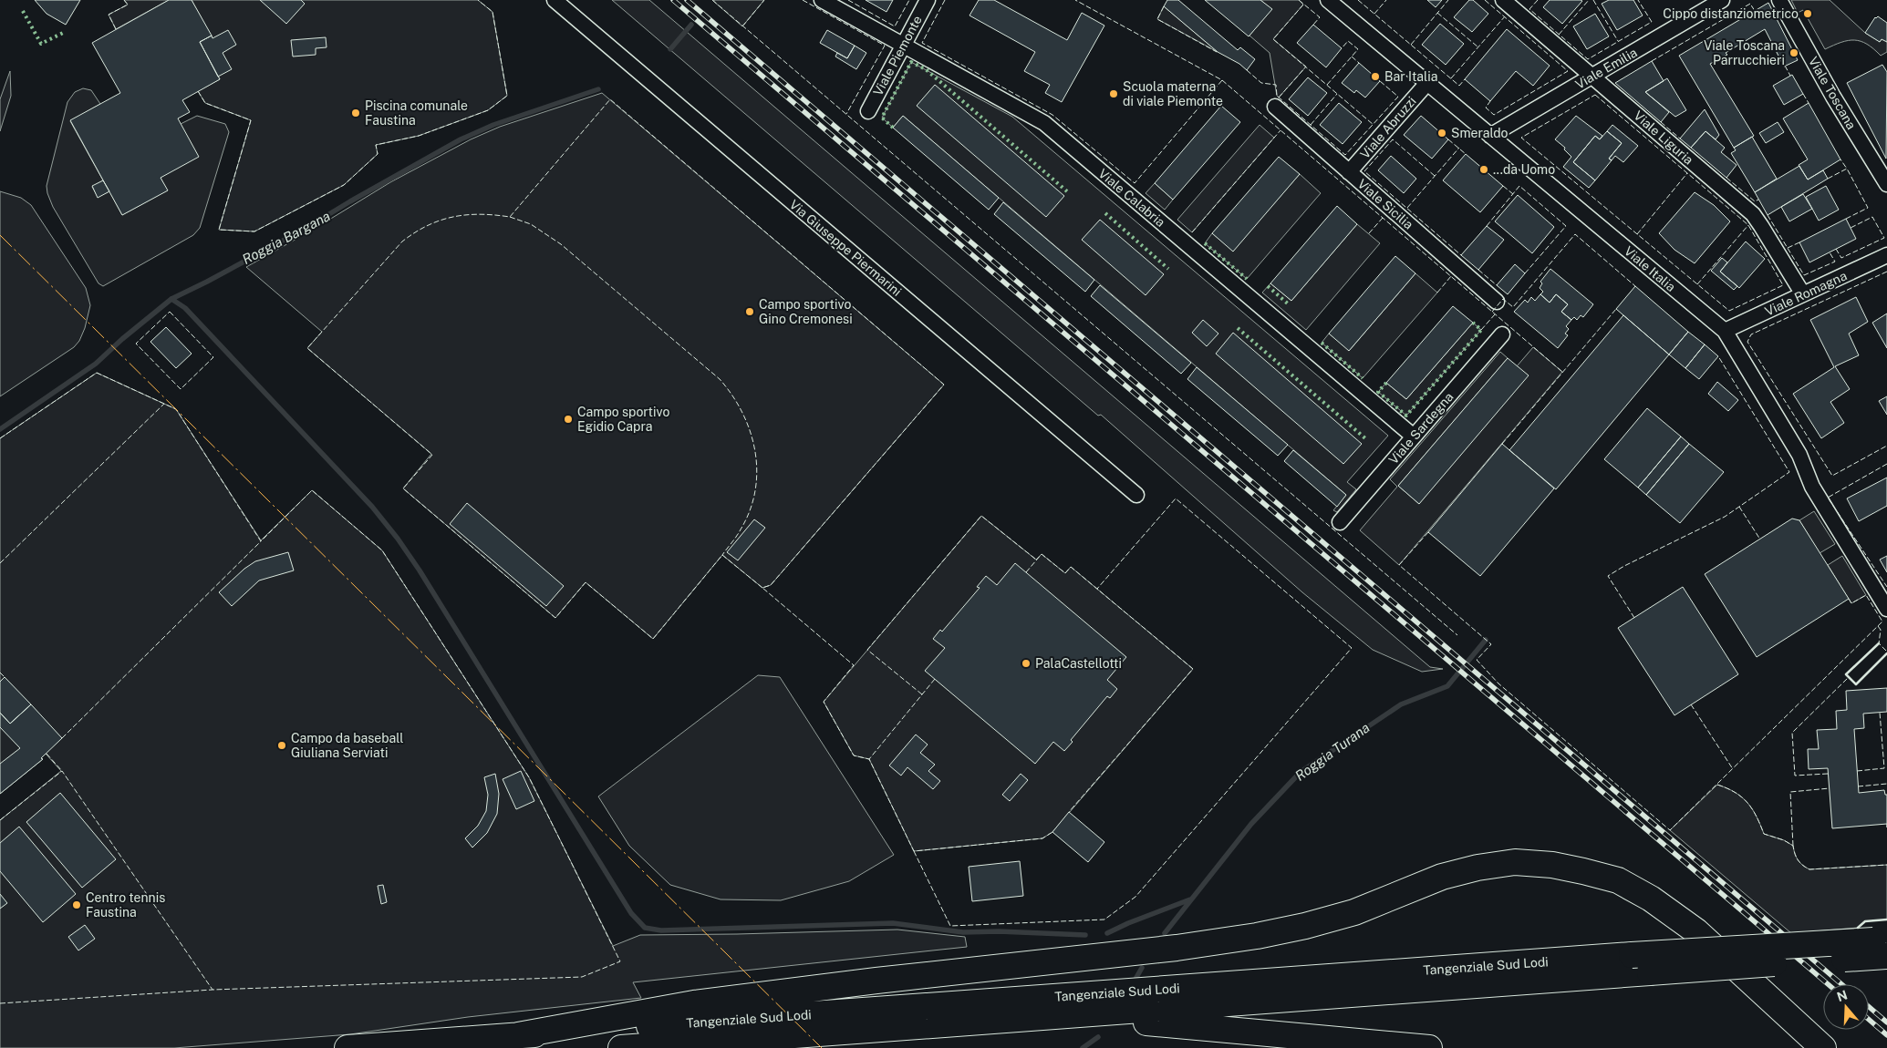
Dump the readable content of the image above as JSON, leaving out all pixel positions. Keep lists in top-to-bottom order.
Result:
{
  "streets": {
    "highway": ["Tangenziale Sud Lodi"],
    "street": [
      "Viale Piemonte",
      "Viale Emilia",
      "Viale Toscana",
      "Viale Abruzzi",
      "Viale Liguria",
      "Viale Calabria",
      "Viale Sicilia",
      "Via Giuseppe Piermarini",
      "Viale Italia",
      "Viale Romagna",
      "Viale Sardegna"
    ]
  },
  "crossings": [
    ["Viale Piemonte", "Viale Calabria"],
    ["Viale Emilia", "Viale Liguria"],
    ["Viale Emilia", "Viale Italia"],
    ["Viale Abruzzi", "Viale Sicilia"],
    ["Viale Abruzzi", "Viale Italia"],
    ["Viale Liguria", "Viale Romagna"],
    ["Viale Calabria", "Viale Sardegna"],
    ["Viale Italia", "Viale Romagna"]
  ],
  "water": ["Roggia Bargana", "Roggia Turana"],
  "places": [
    "Cippo distanziometrico",
    "Viale Toscana Parrucchieri",
    "Bar Italia",
    "Scuola materna di viale Piemonte",
    "Piscina comunale Faustina",
    "Smeraldo",
    "...da Uomo",
    "Campo sportivo Gino Cremonesi",
    "Campo sportivo Egidio Capra",
    "PalaCastellotti",
    "Campo da baseball Giuliana Serviati",
    "Centro tennis Faustina"
  ],
  "north": "top"
}
